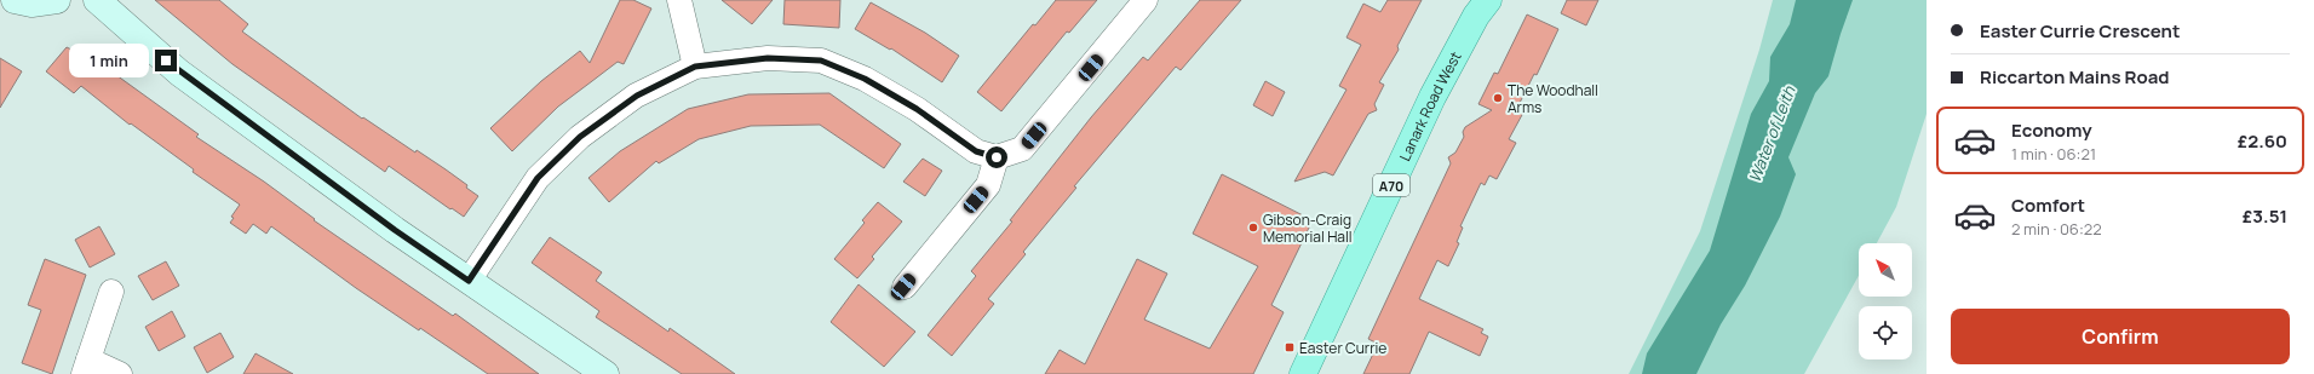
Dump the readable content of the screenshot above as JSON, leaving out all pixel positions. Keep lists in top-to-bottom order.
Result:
{
  "streets": {
    "main road": ["Lanark Road West", "A70"]
  },
  "water": ["Water of Leith"],
  "places": {
    "other": ["The Woodhall Arms", "Gibson-Craig Memorial Hall"],
    "transit": ["Easter Currie"]
  },
  "north": "top left",
  "page": {
    "banner": ["Easter Currie Crescent", "Riccarton Mains Road"],
    "bubble": "1 min",
    "list": [
      {
        "name": "Economy",
        "note": "1 min · 06:21",
        "value": "£2.60"
      },
      {
        "name": "Comfort",
        "note": "2 min · 06:22",
        "value": "£3.51"
      }
    ],
    "buttons": "Confirm"
  }
}
